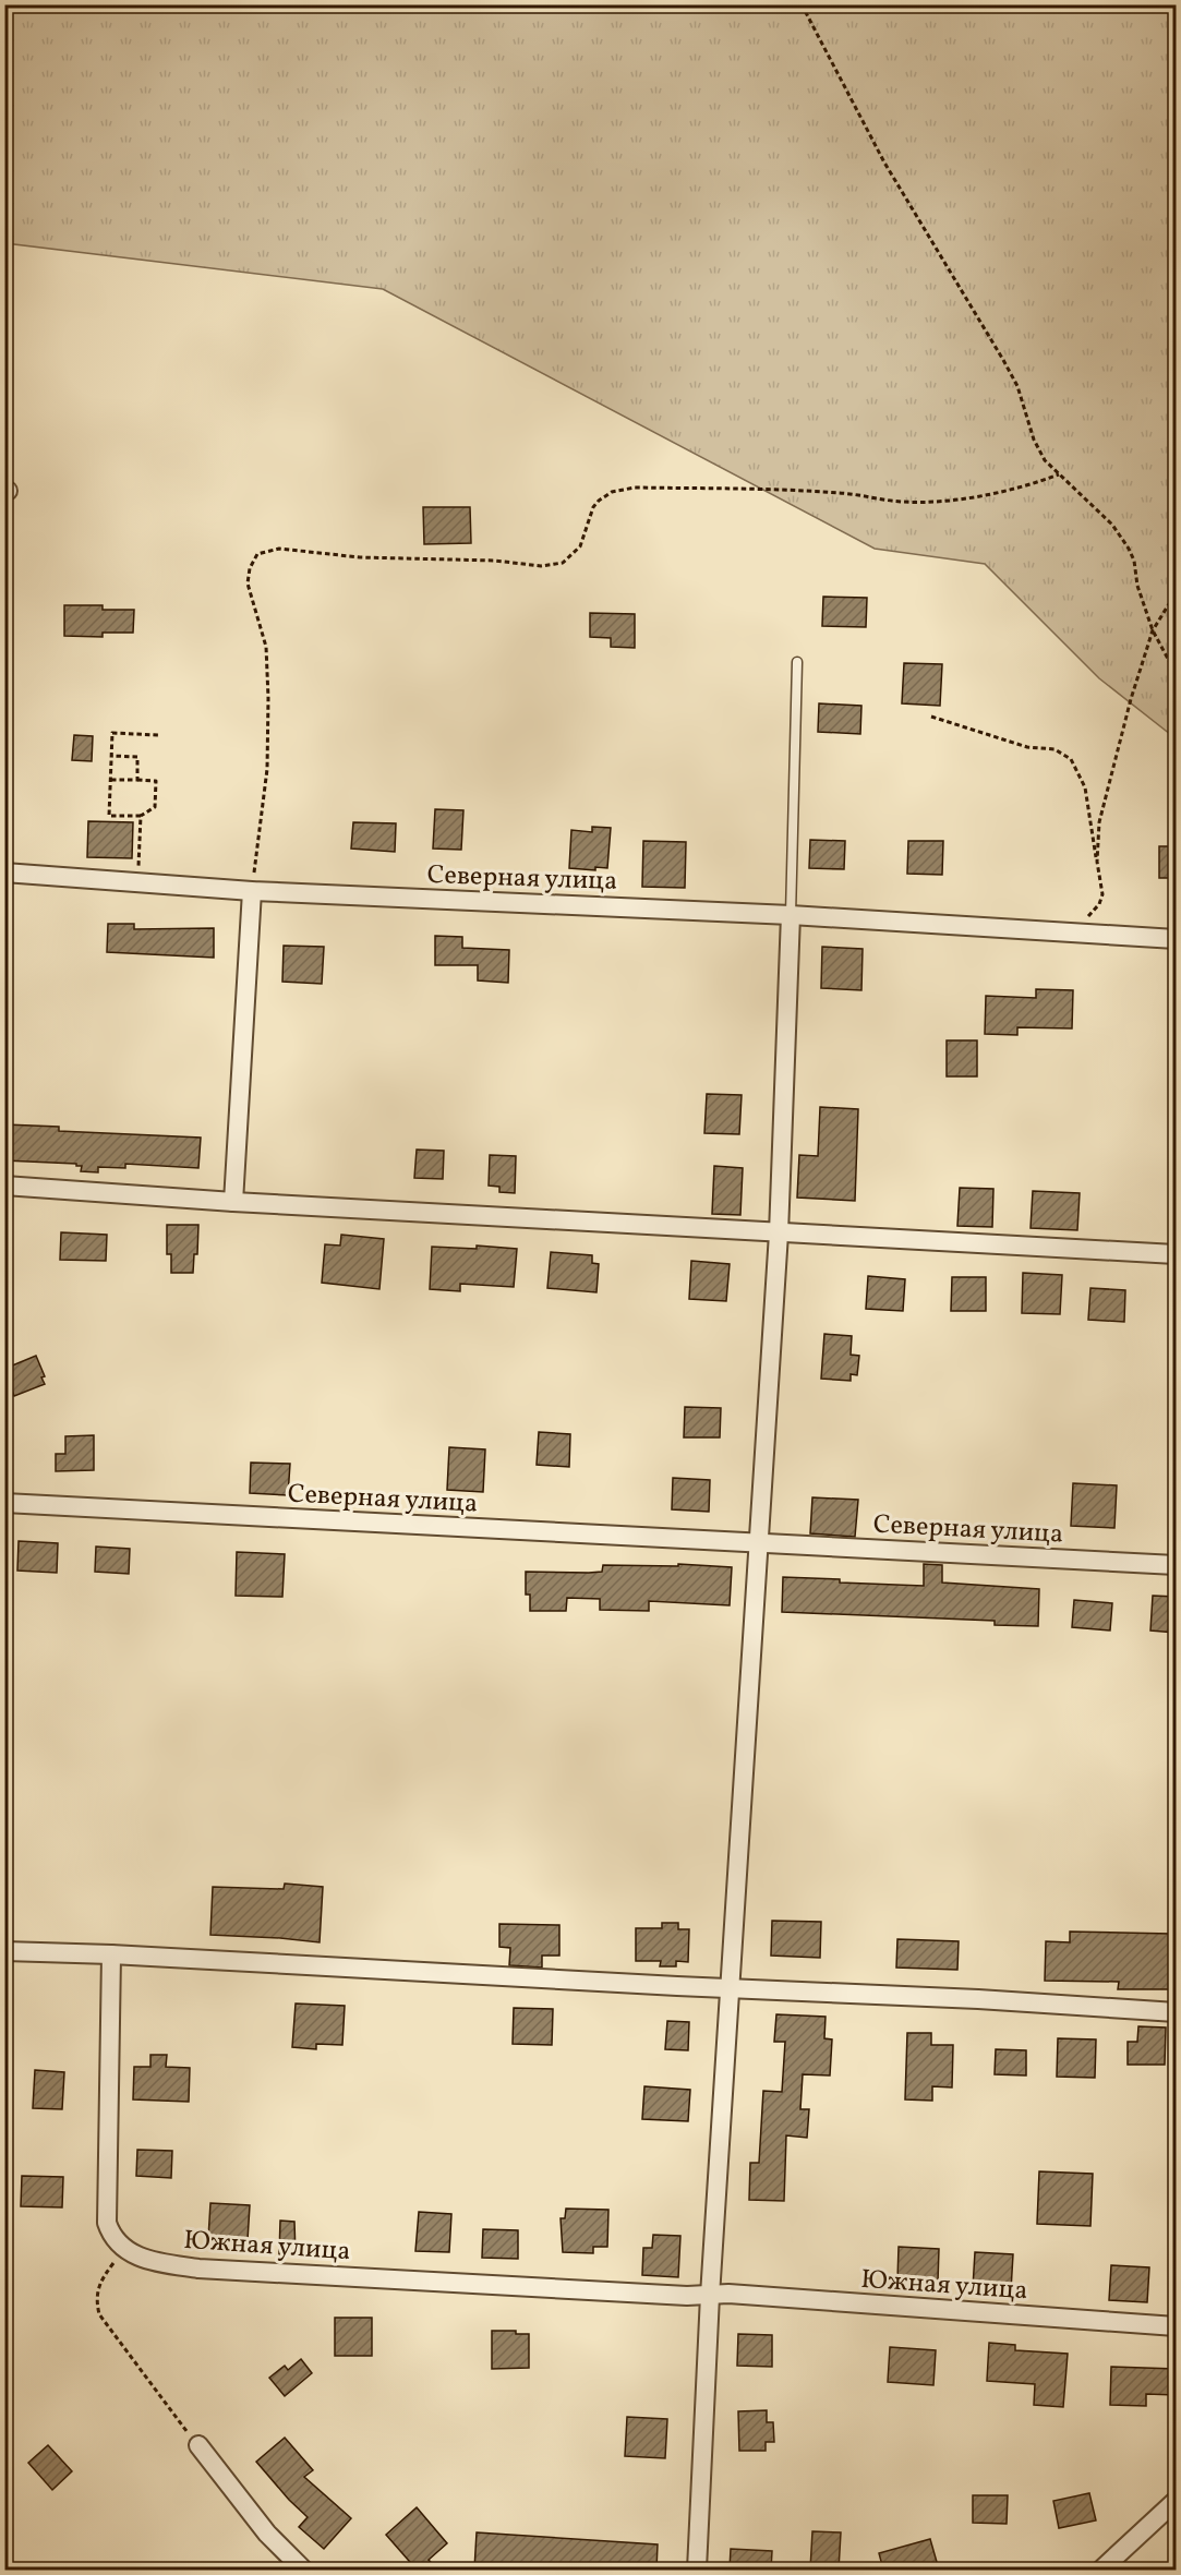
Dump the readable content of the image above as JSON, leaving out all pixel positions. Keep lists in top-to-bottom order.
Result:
{
  "streets": {
    "street": ["Северная улица", "Южная улица"]
  }
}
